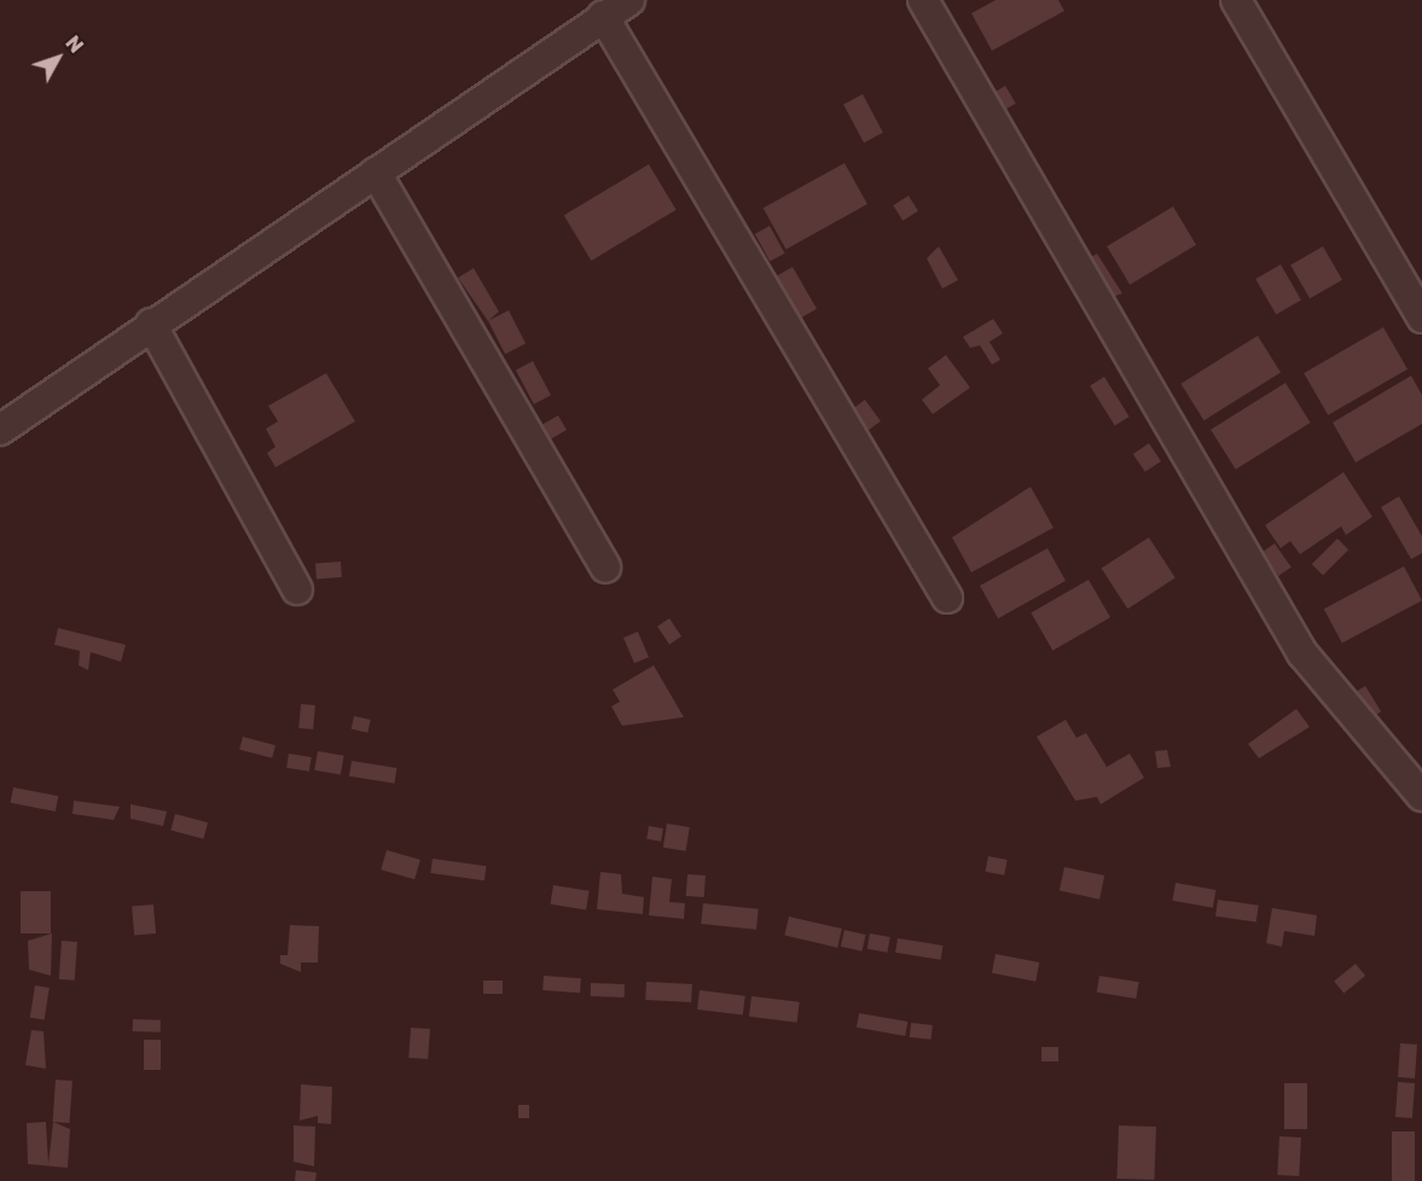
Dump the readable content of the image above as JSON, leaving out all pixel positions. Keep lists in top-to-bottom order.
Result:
{
  "north": "top right"
}
